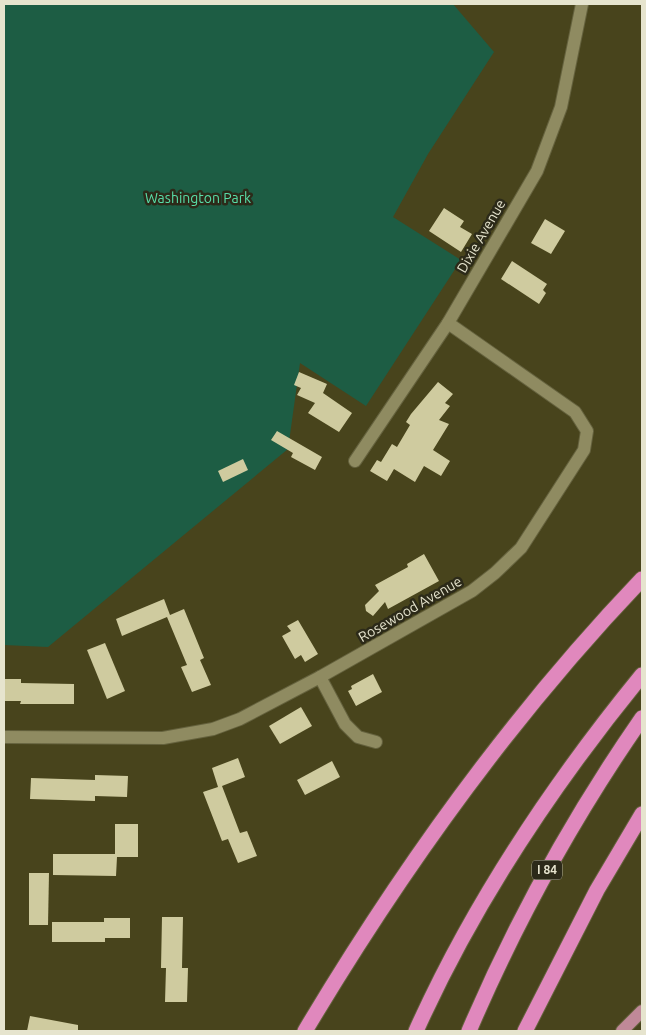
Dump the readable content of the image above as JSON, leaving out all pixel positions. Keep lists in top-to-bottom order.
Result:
{
  "streets": {
    "highway": ["I 84"],
    "street": ["Dixie Avenue", "Rosewood Avenue"]
  },
  "crossings": [
    ["Dixie Avenue", "Rosewood Avenue"]
  ],
  "parks": ["Washington Park"]
}
